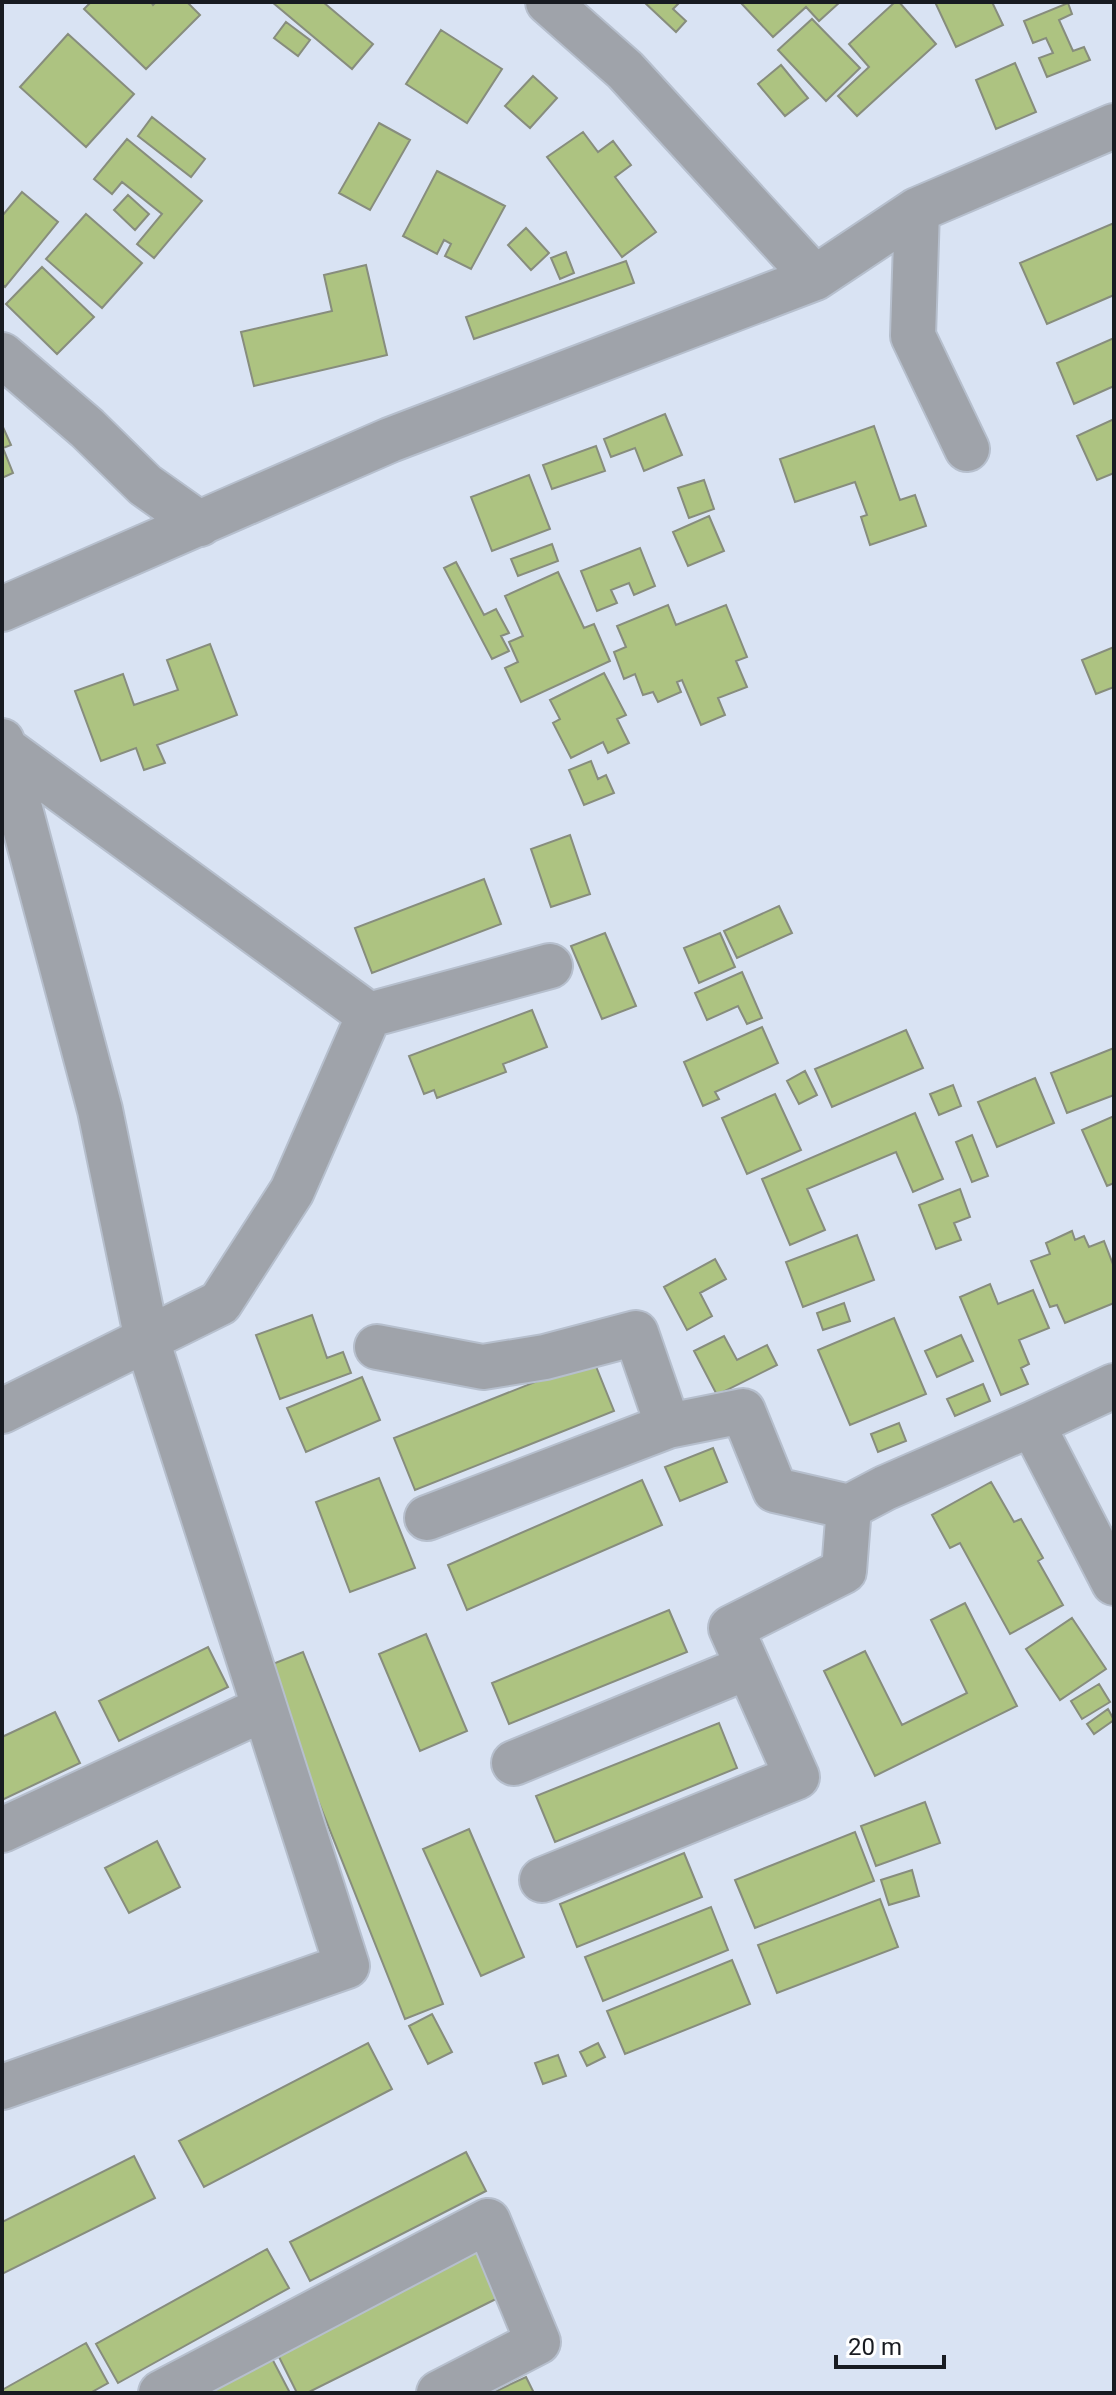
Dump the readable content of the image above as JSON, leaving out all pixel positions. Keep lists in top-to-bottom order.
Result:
{
  "scale_bar": "20 m"
}
